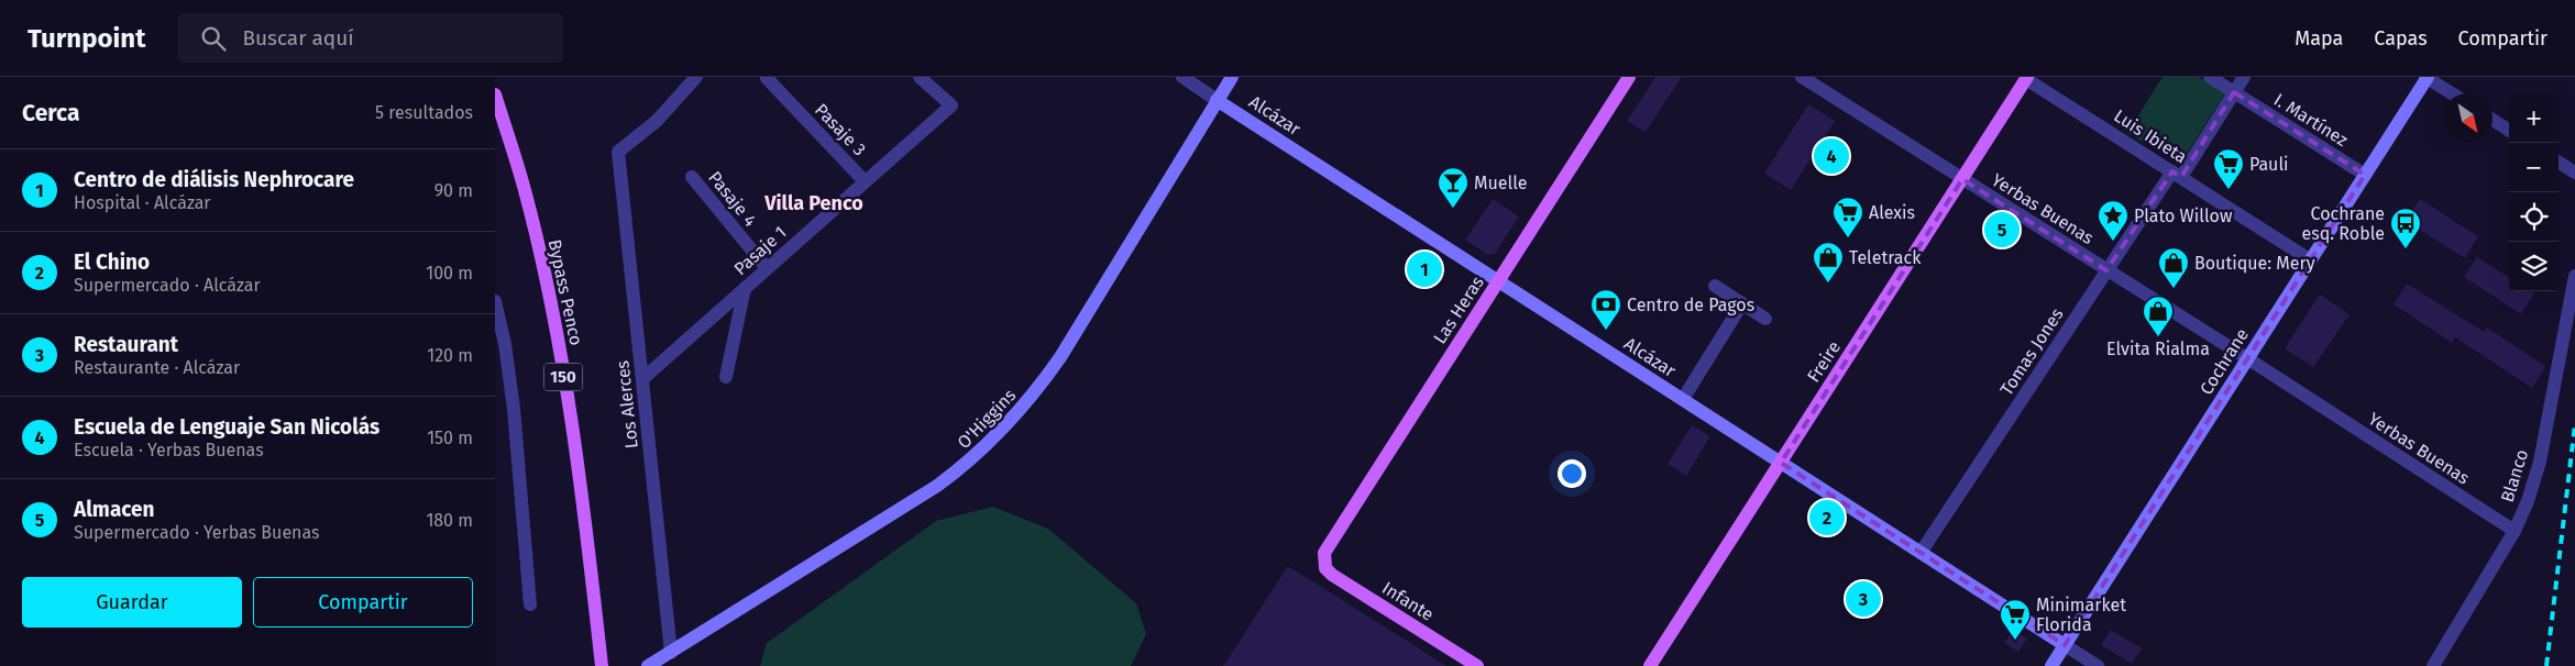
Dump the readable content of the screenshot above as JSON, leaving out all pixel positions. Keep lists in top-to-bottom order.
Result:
{
  "streets": {
    "main road": [
      "Bypass Penco",
      "Las Heras",
      "Freire",
      "150",
      "Infante"
    ],
    "street": [
      "Alcázar",
      "I. Martínez",
      "Pasaje 3",
      "Luis Ibieta",
      "Pasaje 4",
      "Yerbas Buenas",
      "Pasaje 1",
      "Tomas Jones",
      "Cochrane",
      "Los Alerces",
      "O'Higgins",
      "Blanco"
    ]
  },
  "crossings": [
    ["Alcázar", "Las Heras"],
    ["Alcázar", "Tomas Jones"],
    ["Alcázar", "Freire"],
    ["Alcázar", "Cochrane"],
    ["Alcázar", "O'Higgins"],
    ["I. Martínez", "Tomas Jones"],
    ["I. Martínez", "Cochrane"],
    ["Pasaje 3", "Pasaje 1"],
    ["Luis Ibieta", "Tomas Jones"],
    ["Luis Ibieta", "Freire"],
    ["Luis Ibieta", "Cochrane"],
    ["Pasaje 4", "Pasaje 1"],
    ["Yerbas Buenas", "Tomas Jones"],
    ["Yerbas Buenas", "Freire"],
    ["Yerbas Buenas", "Cochrane"],
    ["Yerbas Buenas", "Blanco"],
    ["Pasaje 1", "Los Alerces"],
    ["Las Heras", "Infante"],
    ["Los Alerces", "O'Higgins"]
  ],
  "districts": ["Villa Penco"],
  "places": {
    "supermarket": ["Pauli", "Alexis", "Minimarket Florida"],
    "bar": ["Muelle"],
    "place": ["Plato Willow"],
    "bus stop": ["Cochrane esq. Roble"],
    "shop": ["Teletrack", "Boutique: Mery", "Elvita Rialma"],
    "bank": ["Centro de Pagos"]
  },
  "north": "bottom right",
  "page": {
    "header": "Turnpoint",
    "search": "Buscar aquí",
    "nav": ["Mapa", "Capas", "Compartir"],
    "heading": ["Cerca", "5 resultados"],
    "map_buttons": ["+", "−"],
    "pins": [
      "4",
      "5",
      "1",
      "2",
      "3"
    ],
    "list": [
      {
        "mark": "1",
        "name": "Centro de diálisis Nephrocare",
        "note": "Hospital · Alcázar",
        "value": "90 m"
      },
      {
        "mark": "2",
        "name": "El Chino",
        "note": "Supermercado · Alcázar",
        "value": "100 m"
      },
      {
        "mark": "3",
        "name": "Restaurant",
        "note": "Restaurante · Alcázar",
        "value": "120 m"
      },
      {
        "mark": "4",
        "name": "Escuela de Lenguaje San Nicolás",
        "note": "Escuela · Yerbas Buenas",
        "value": "150 m"
      },
      {
        "mark": "5",
        "name": "Almacen",
        "note": "Supermercado · Yerbas Buenas",
        "value": "180 m"
      }
    ],
    "buttons": ["Guardar", "Compartir"]
  }
}
